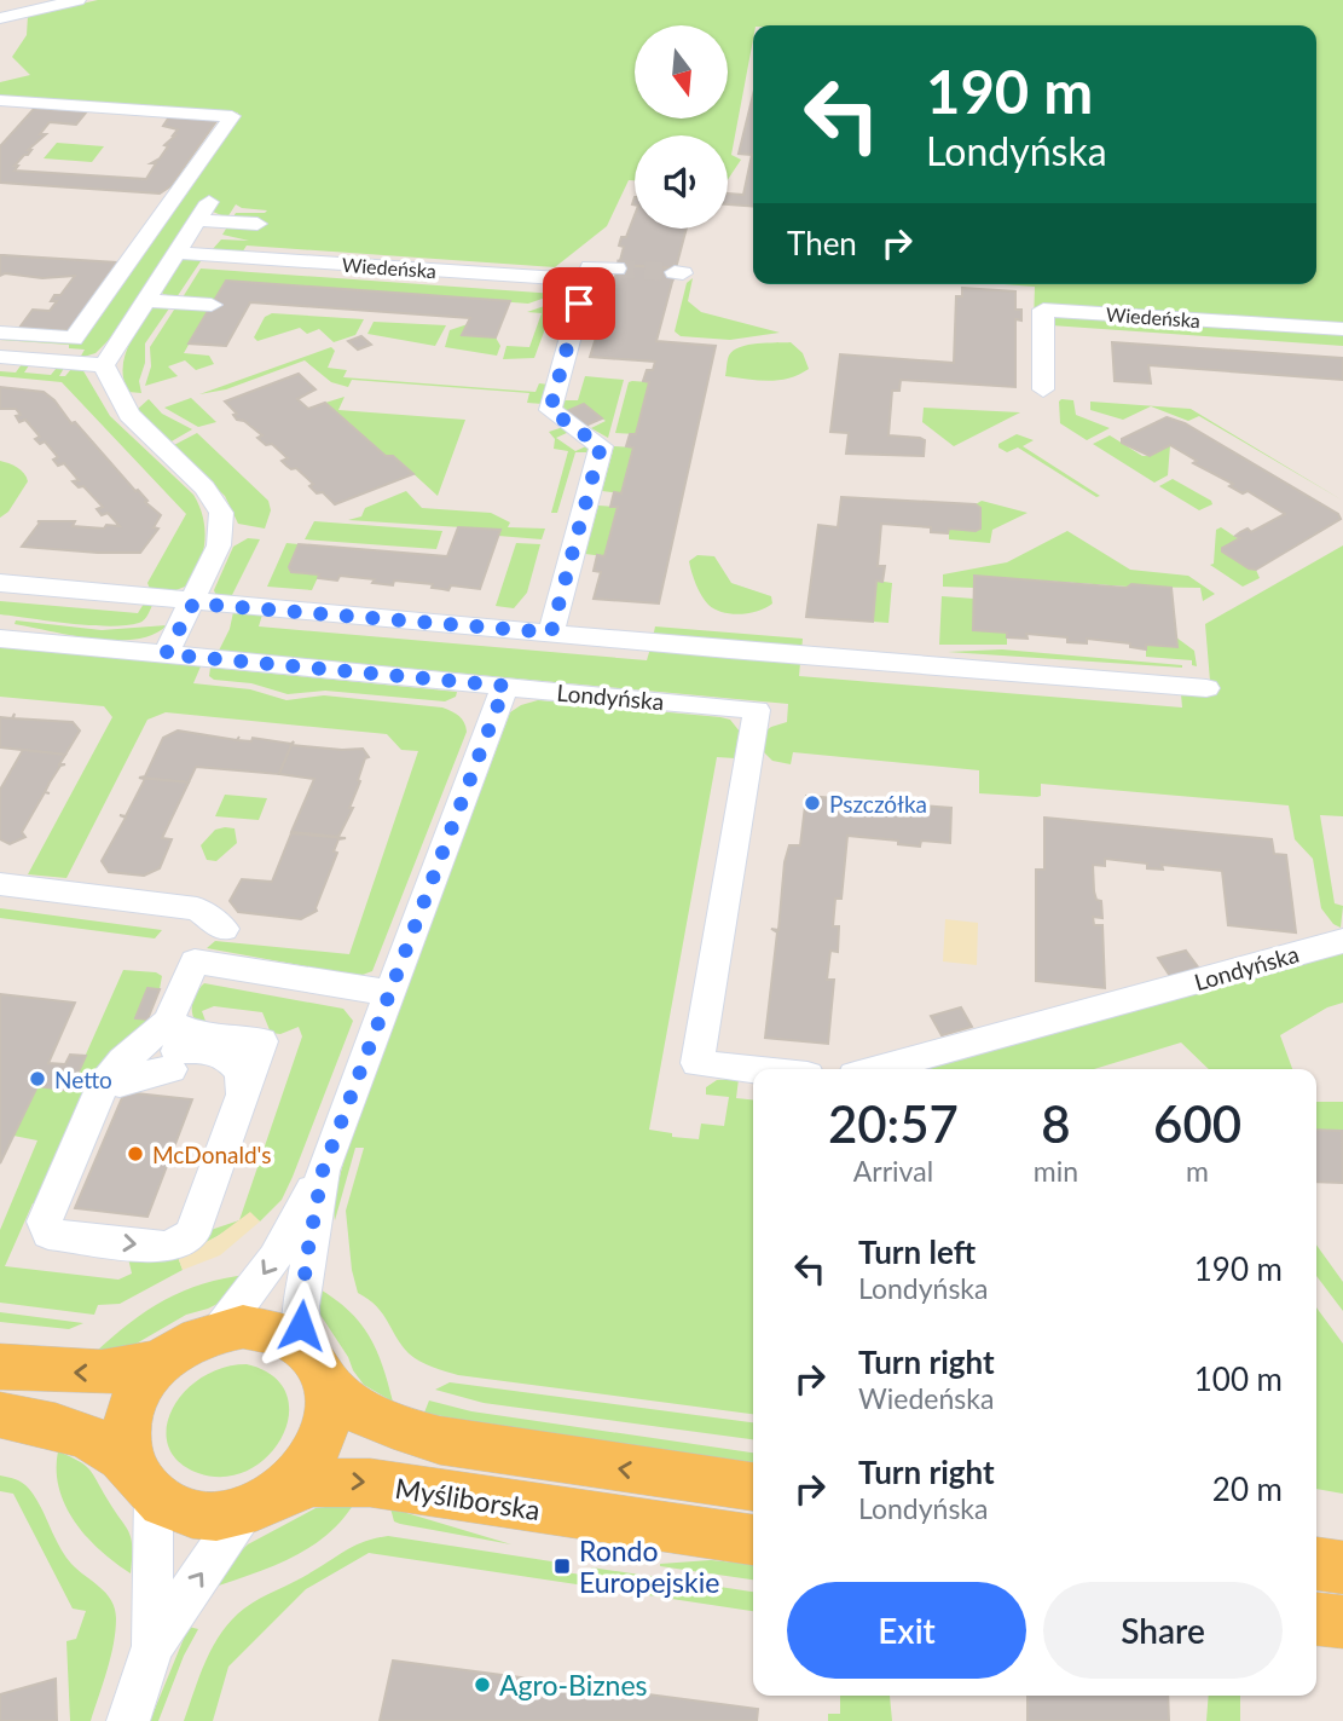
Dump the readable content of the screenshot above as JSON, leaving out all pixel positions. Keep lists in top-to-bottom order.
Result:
{
  "streets": {
    "main road": ["Myśliborska"],
    "street": ["Wiedeńska", "Londyńska"]
  },
  "places": {
    "other": [
      "Pszczółka",
      "Netto",
      "McDonald's",
      "Agro-Biznes"
    ],
    "transit": ["Rondo Europejskie"]
  },
  "north": "bottom",
  "page": {
    "turn": ["190 m", "Londyńska"],
    "then": "Then",
    "eta": [
      "20:57",
      "Arrival",
      "8",
      "min",
      "600",
      "m"
    ],
    "list": [
      {
        "name": "Turn left",
        "note": "Londyńska",
        "value": "190 m"
      },
      {
        "name": "Turn right",
        "note": "Wiedeńska",
        "value": "100 m"
      },
      {
        "name": "Turn right",
        "note": "Londyńska",
        "value": "20 m"
      }
    ],
    "buttons": ["Exit", "Share"]
  }
}
